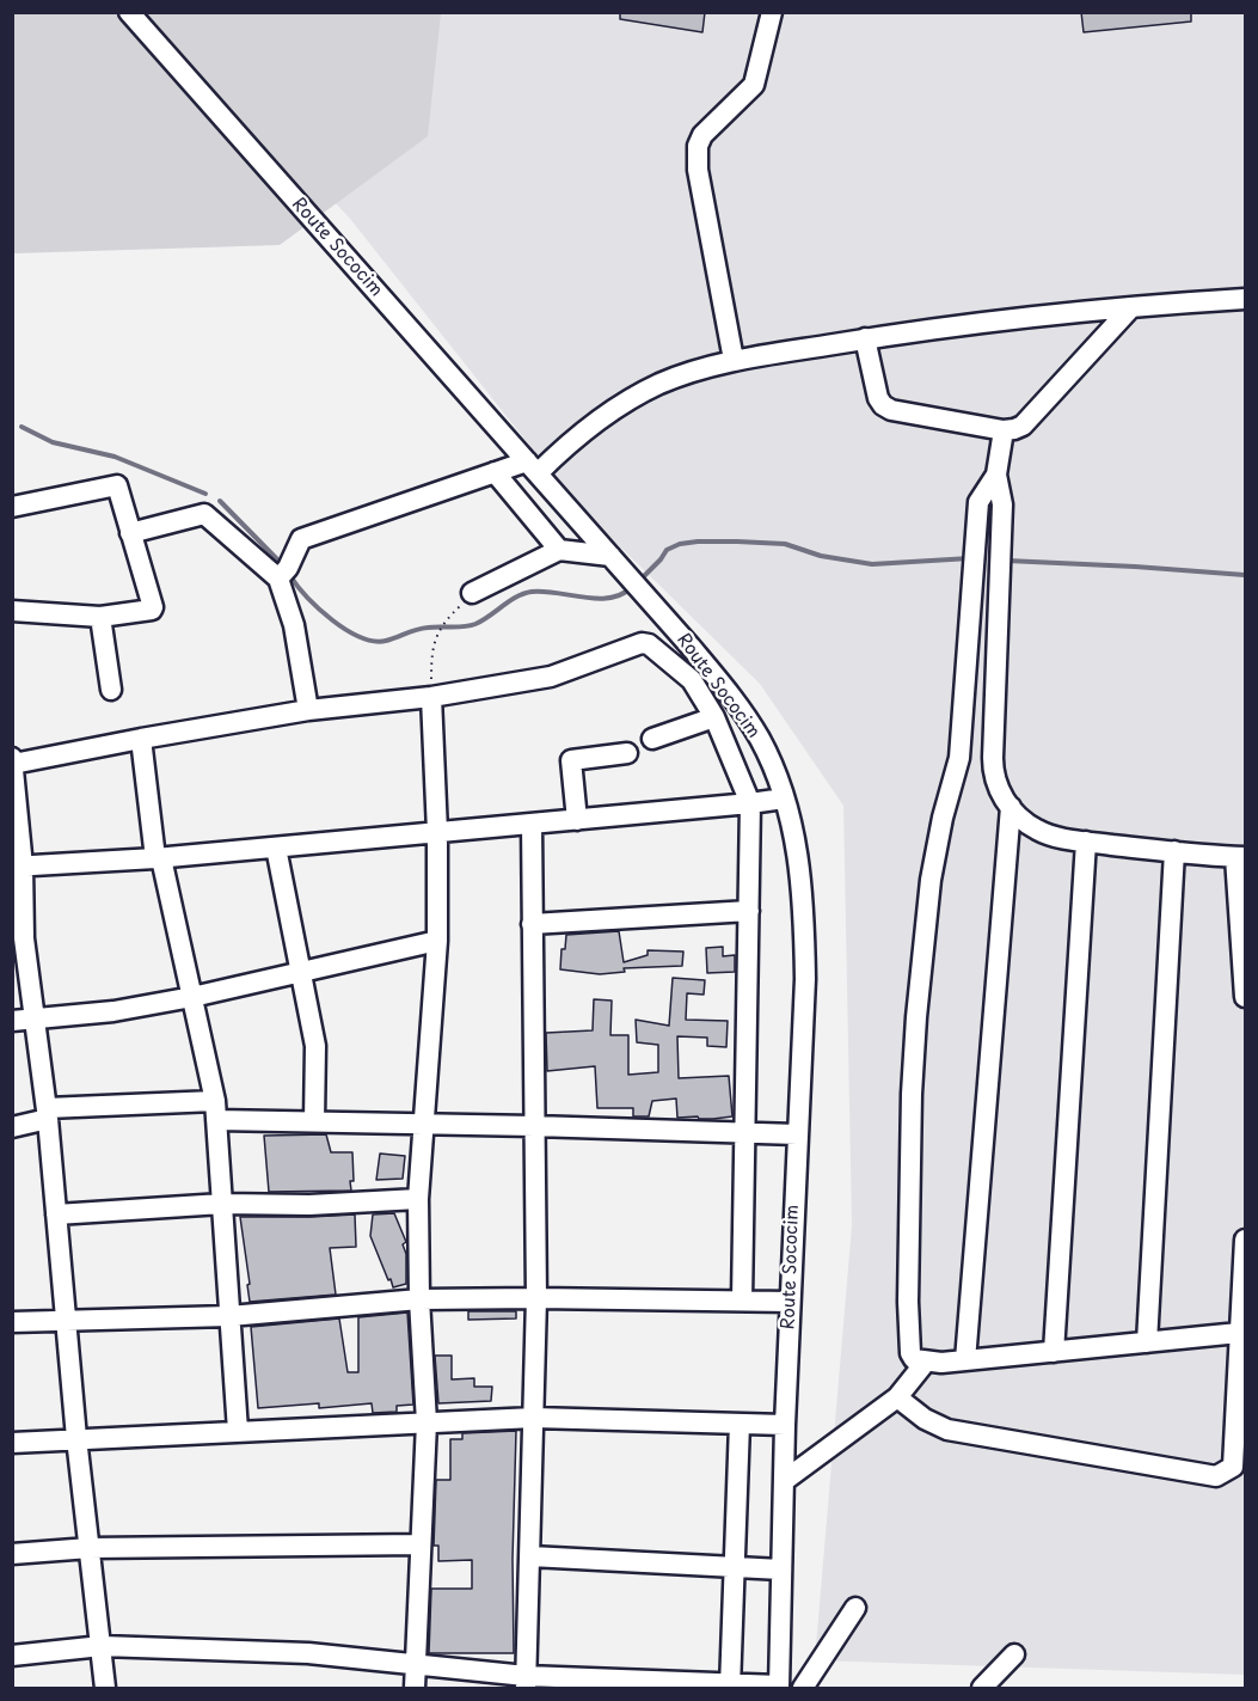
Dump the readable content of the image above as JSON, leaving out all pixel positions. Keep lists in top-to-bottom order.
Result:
{
  "streets": {
    "street": ["Route Sococim"]
  }
}
